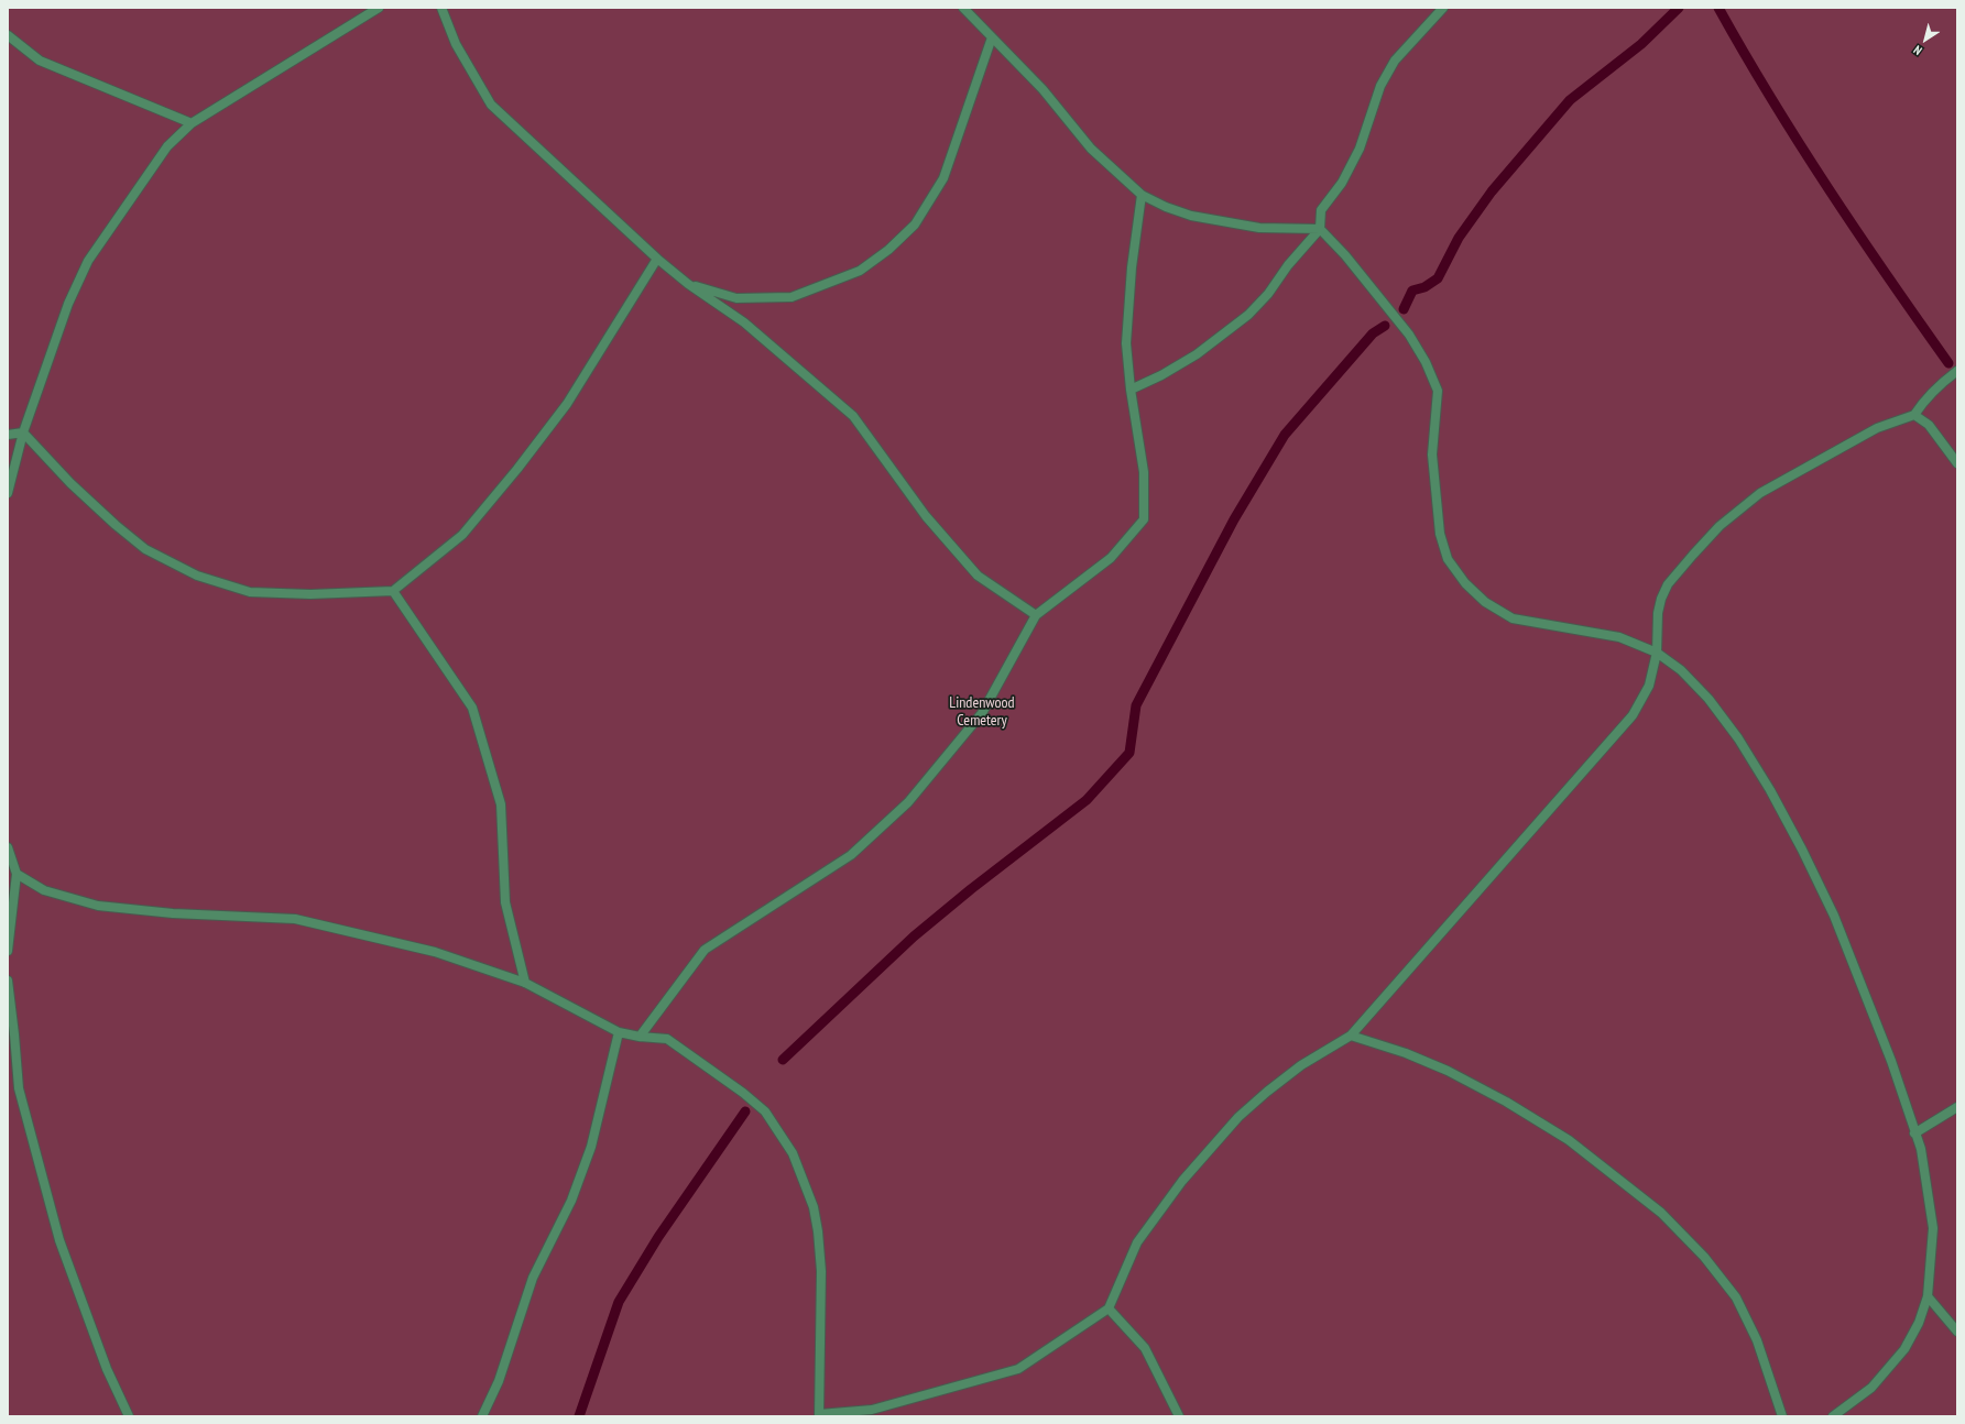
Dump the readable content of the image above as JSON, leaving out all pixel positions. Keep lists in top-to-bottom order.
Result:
{
  "parks": ["Lindenwood Cemetery"],
  "north": "bottom left"
}
